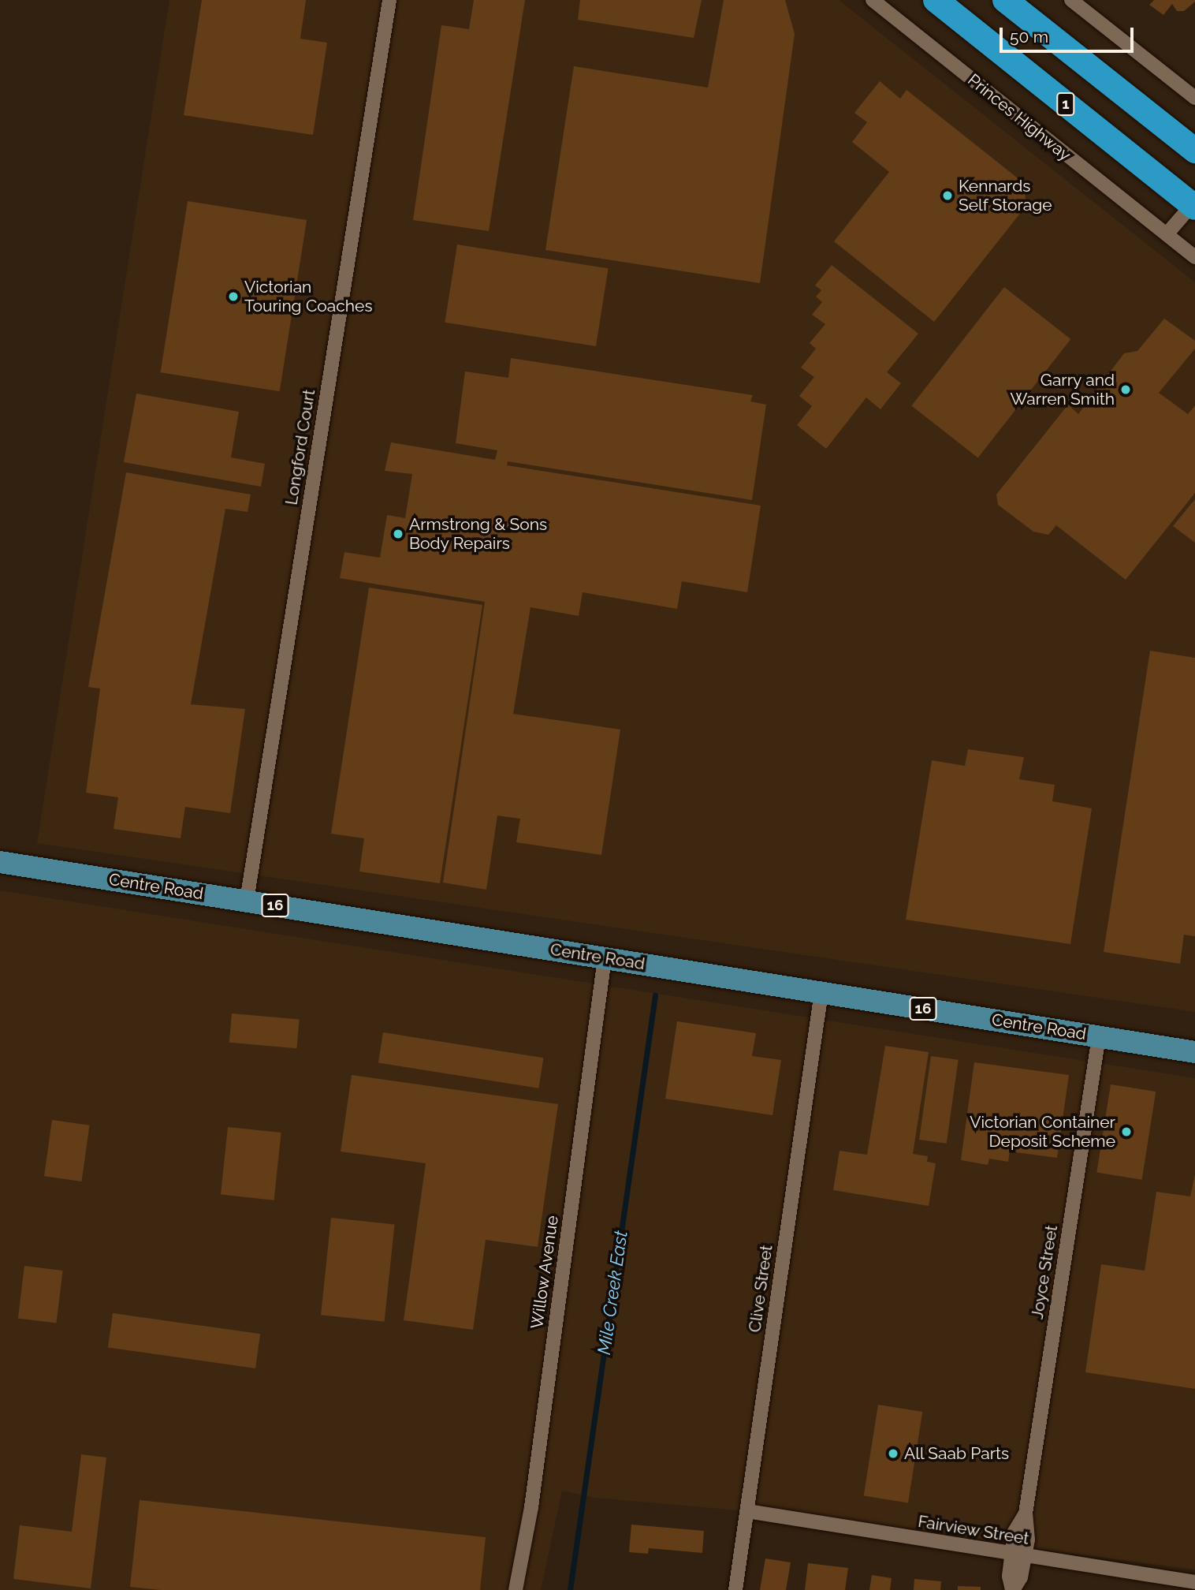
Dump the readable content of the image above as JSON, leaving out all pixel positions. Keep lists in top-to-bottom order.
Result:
{
  "streets": {
    "highway": ["1"],
    "main road": ["Centre Road", "16"],
    "street": [
      "Princes Highway",
      "Longford Court",
      "Willow Avenue",
      "Joyce Street",
      "Clive Street",
      "Fairview Street"
    ]
  },
  "crossings": [
    ["Longford Court", "Centre Road"],
    ["Centre Road", "Willow Avenue"],
    ["Centre Road", "Joyce Street"],
    ["Centre Road", "Clive Street"],
    ["Joyce Street", "Fairview Street"],
    ["Clive Street", "Fairview Street"]
  ],
  "water": ["Mile Creek East"],
  "places": [
    "Kennards Self Storage",
    "Victorian Touring Coaches",
    "Garry and Warren Smith",
    "Armstrong & Sons Body Repairs",
    "Victorian Container Deposit Scheme",
    "All Saab Parts"
  ],
  "scale_bar": "50 m"
}
